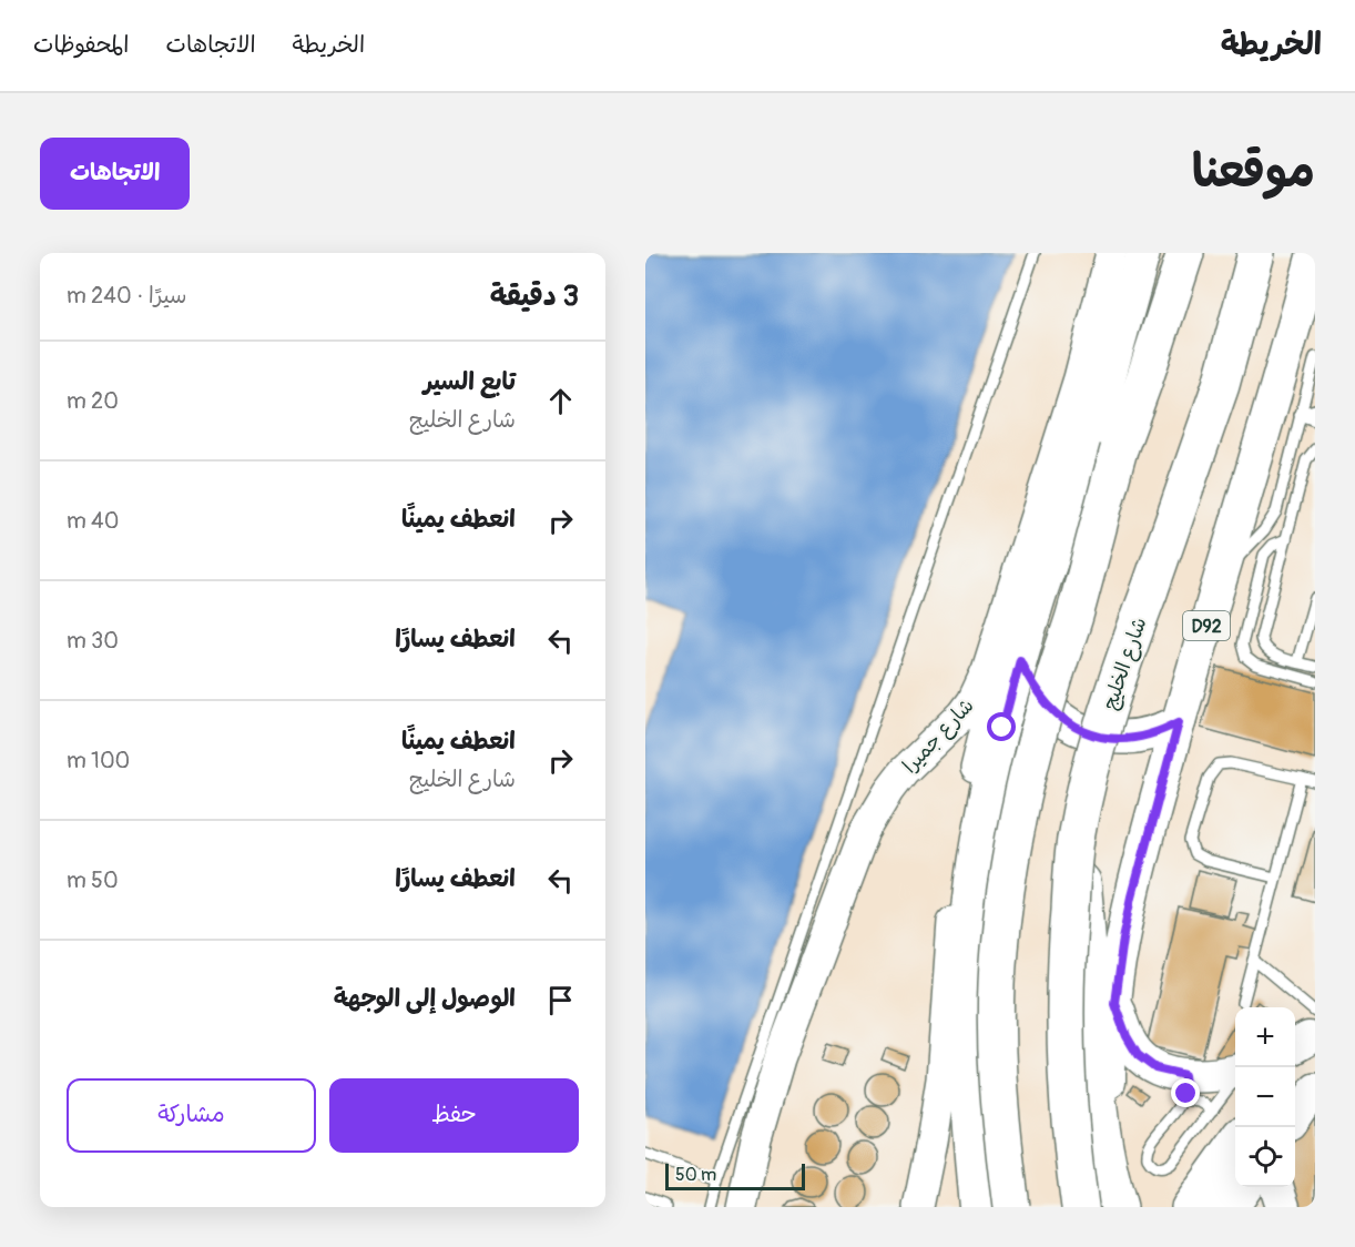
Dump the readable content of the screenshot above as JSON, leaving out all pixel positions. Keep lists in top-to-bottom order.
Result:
{
  "streets": {
    "highway": ["شارع الخليج"],
    "main road": ["D92"],
    "street": ["شارع جميرا"]
  },
  "scale_bar": "50 m",
  "page": {
    "header": "الخريطة",
    "nav": ["الخريطة", "الاتجاهات", "المحفوظات"],
    "title": "موقعنا",
    "buttons": [
      "الاتجاهات",
      ["حفظ", "مشاركة"]
    ],
    "heading": ["3 دقيقة", "سيرًا · 240 m"],
    "list": [
      ["تابع السير", "شارع الخليج", "20 m"],
      ["انعطف يمينًا", "40 m"],
      ["انعطف يسارًا", "30 m"],
      ["انعطف يمينًا", "شارع الخليج", "100 m"],
      ["انعطف يسارًا", "50 m"],
      "الوصول إلى الوجهة"
    ],
    "map_buttons": ["+", "−"],
    "scale": "50 m"
  }
}
